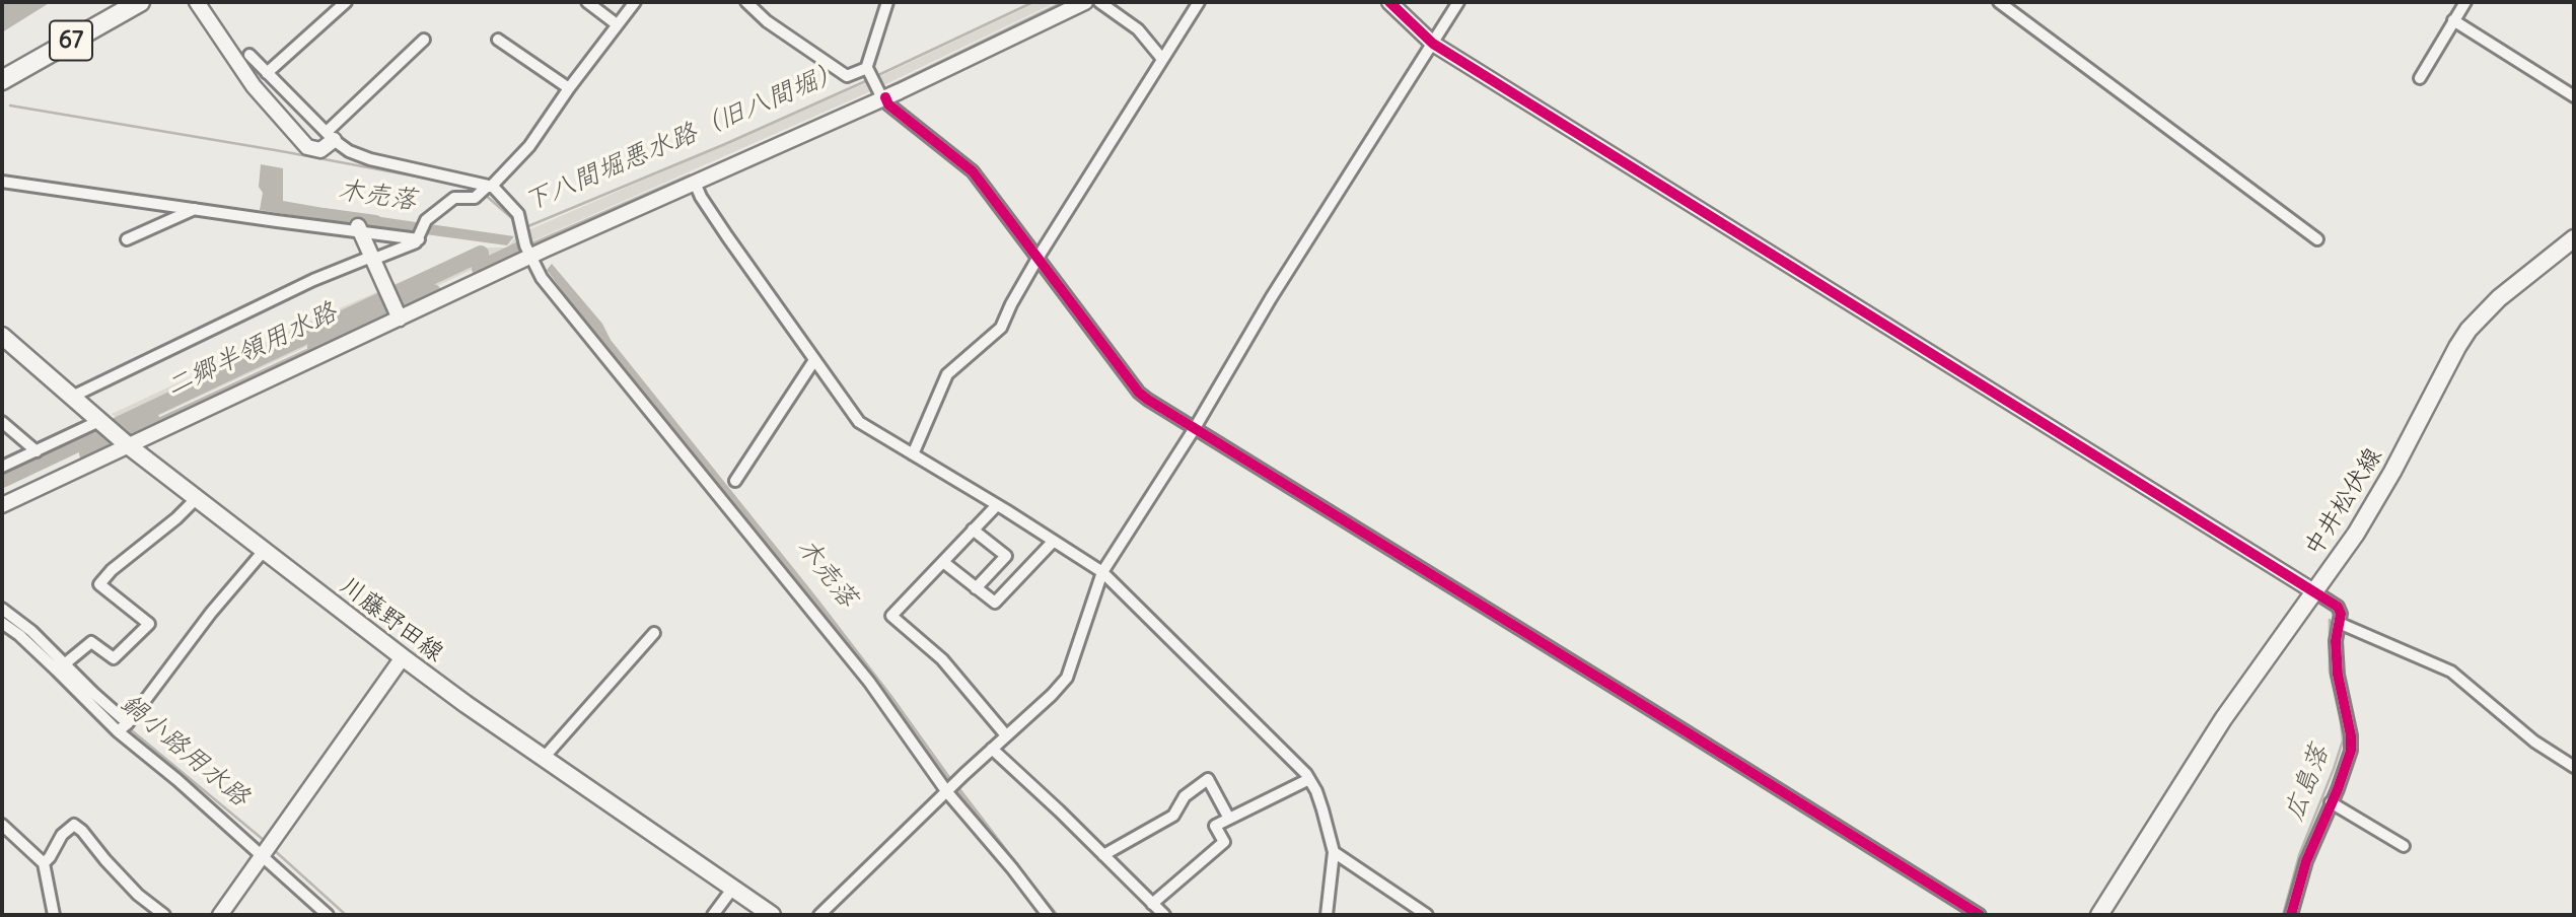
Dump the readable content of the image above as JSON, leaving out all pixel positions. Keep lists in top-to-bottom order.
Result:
{
  "streets": {
    "main road": ["67", "中井松伏線", "川藤野田線"]
  },
  "water": [
    "下八間堀悪水路（旧八間堀）",
    "木売落",
    "二郷半領用水路",
    "鍋小路用水路",
    "広島落"
  ]
}
